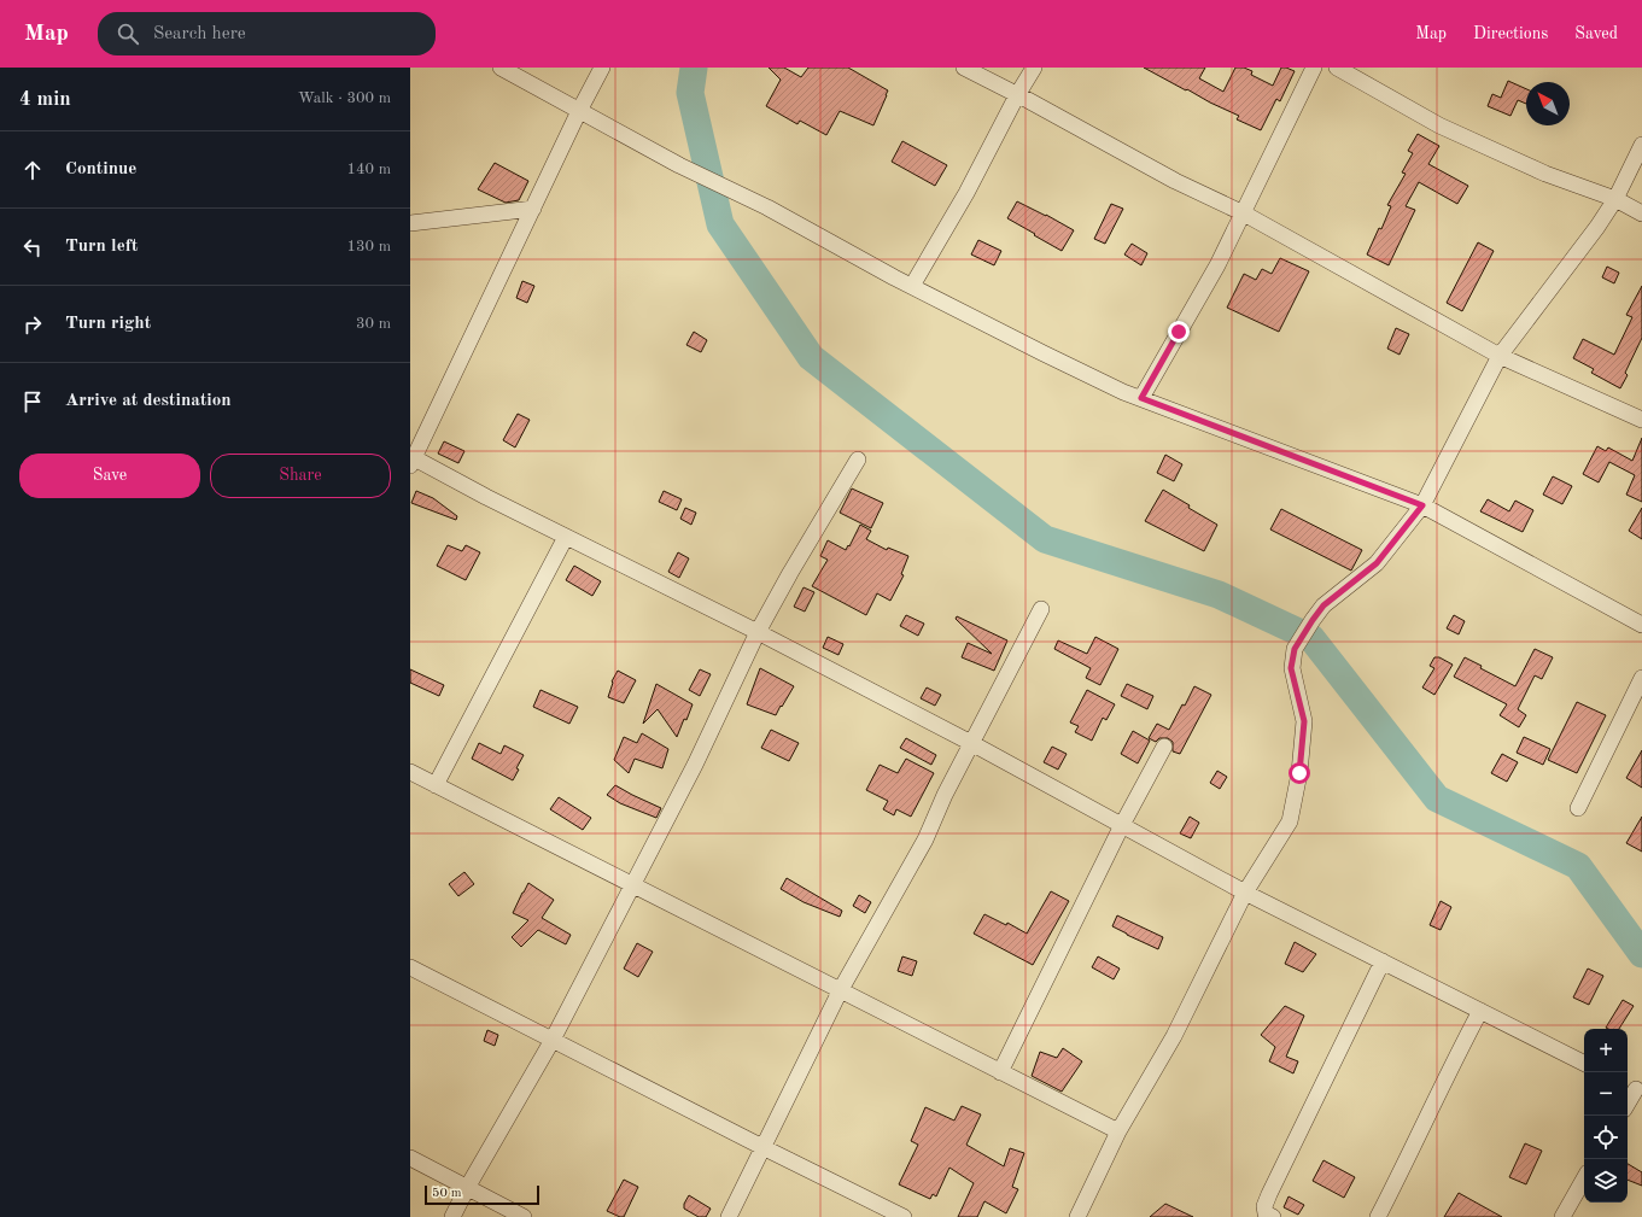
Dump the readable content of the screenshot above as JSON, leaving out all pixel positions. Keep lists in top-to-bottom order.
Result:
{
  "scale_bar": "50 m",
  "north": "top left",
  "page": {
    "header": "Map",
    "search": "Search here",
    "nav": ["Map", "Directions", "Saved"],
    "heading": ["4 min", "Walk · 300 m"],
    "list": [
      ["Continue", "140 m"],
      ["Turn left", "130 m"],
      ["Turn right", "30 m"],
      "Arrive at destination"
    ],
    "buttons": ["Save", "Share"],
    "map_buttons": ["+", "−"],
    "scale": "50 m"
  }
}
